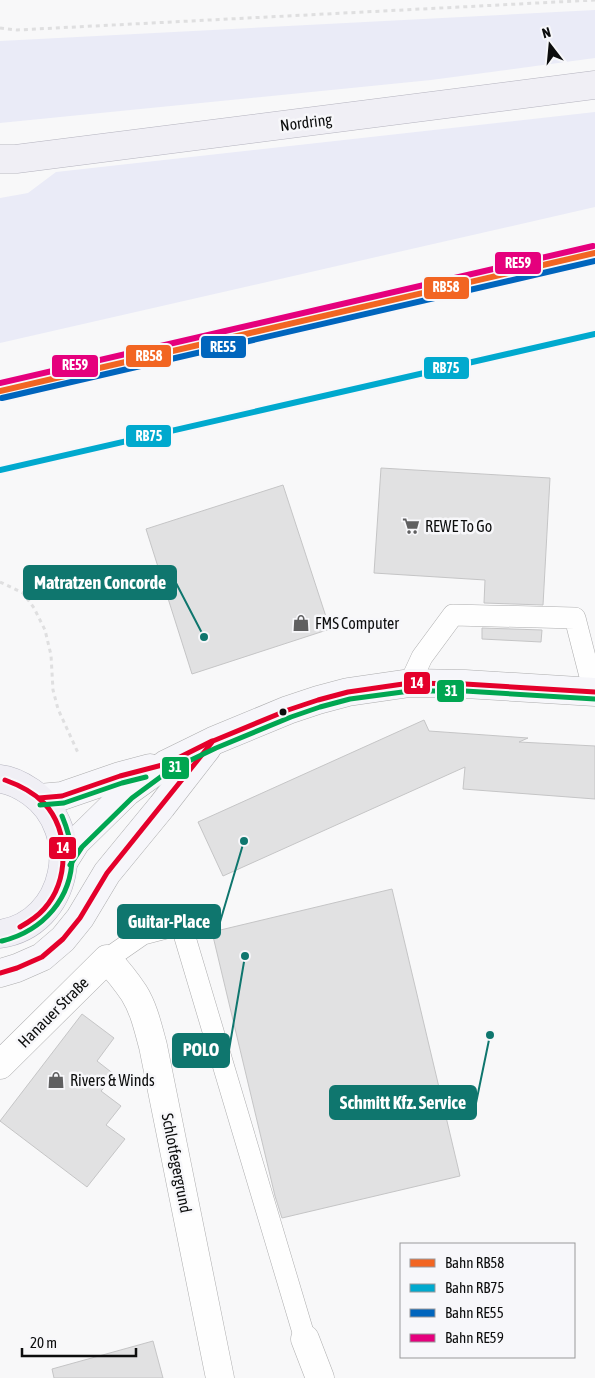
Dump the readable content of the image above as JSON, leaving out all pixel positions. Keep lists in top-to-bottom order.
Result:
{
  "streets": {
    "main road": ["Nordring"],
    "street": ["Hanauer Straße", "Schlotfegergrund"]
  },
  "crossings": [
    ["Hanauer Straße", "Schlotfegergrund"]
  ],
  "places": {
    "supermarket": ["REWE To Go"],
    "shop": ["FMS Computer", "Rivers & Winds"],
    "other": [
      "Matratzen Concorde",
      "Guitar-Place",
      "POLO",
      "Schmitt Kfz. Service"
    ]
  },
  "lines": [
    "rail line RE59",
    "rail line RB58",
    "rail line RE55",
    "rail line RB75",
    "transit line 14",
    "transit line 31"
  ],
  "legend": [
    "Bahn RB58",
    "Bahn RB75",
    "Bahn RE55",
    "Bahn RE59"
  ],
  "scale_bar": "20 m",
  "north": "top"
}
